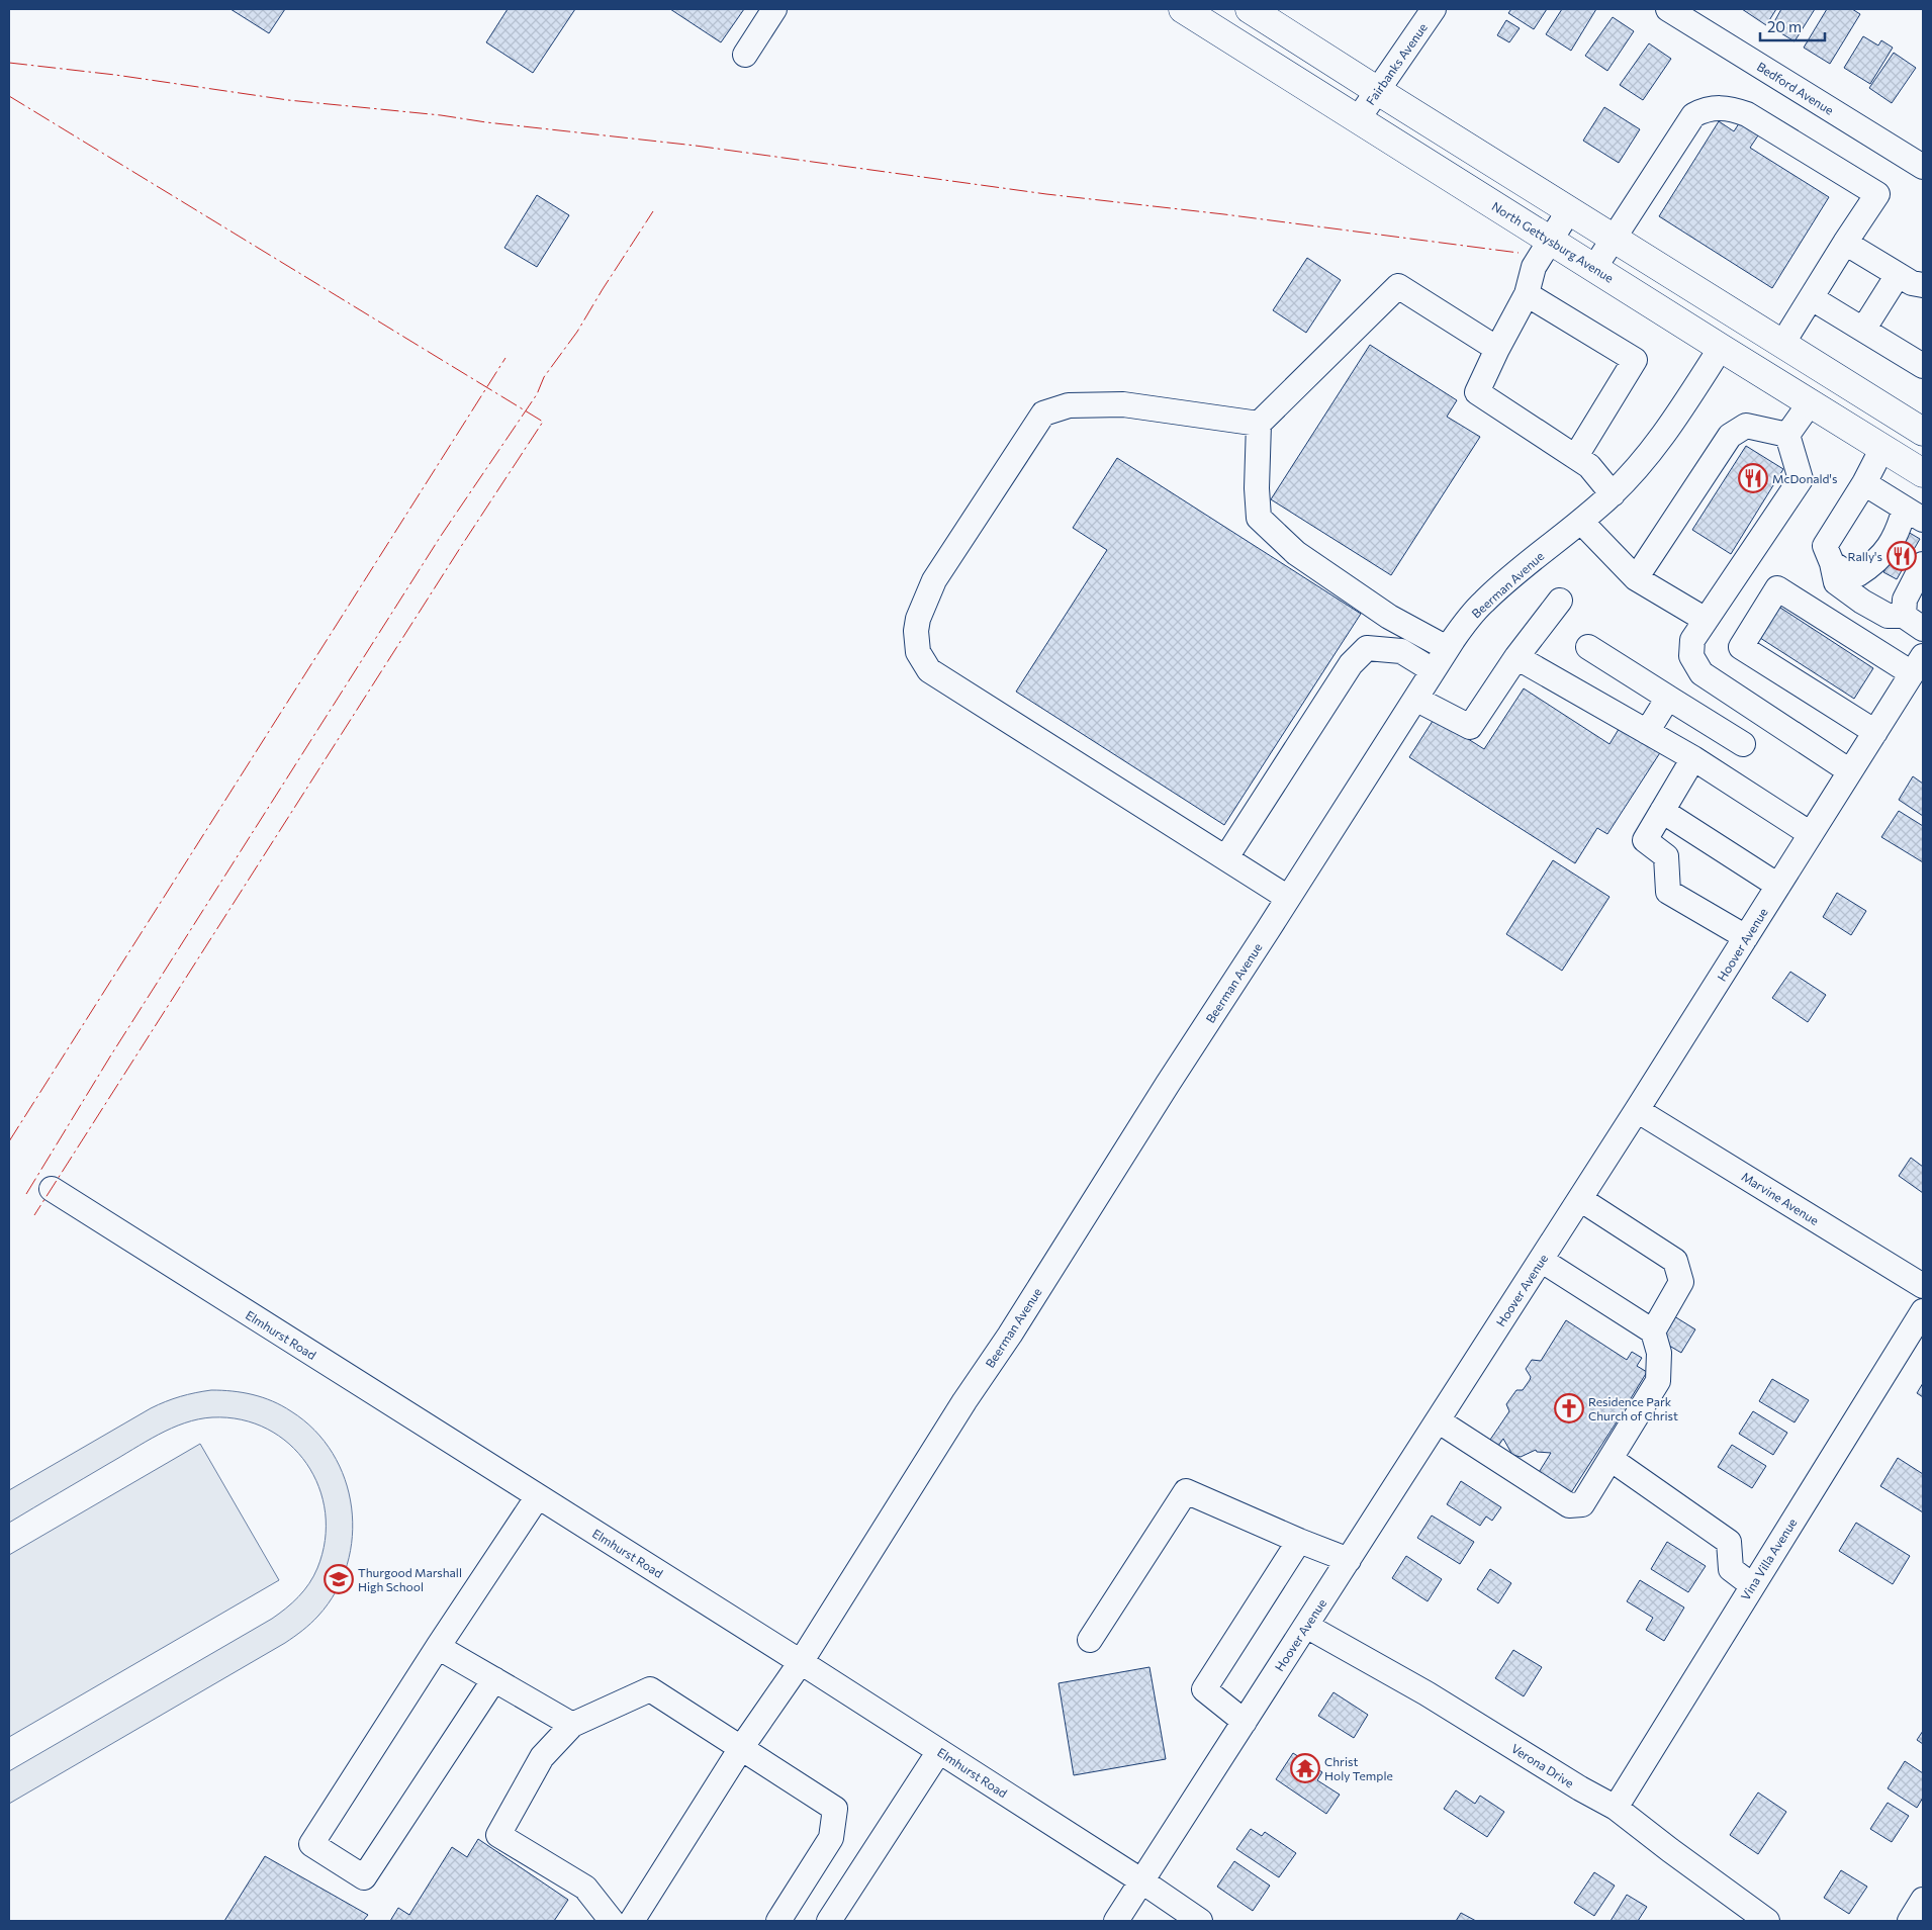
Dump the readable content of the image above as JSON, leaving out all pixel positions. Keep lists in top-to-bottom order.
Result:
{
  "streets": {
    "main road": ["North Gettysburg Avenue"],
    "street": [
      "Fairbanks Avenue",
      "Bedford Avenue",
      "Beerman Avenue",
      "Hoover Avenue",
      "Marvine Avenue",
      "Elmhurst Road",
      "Vina Villa Avenue",
      "Verona Drive"
    ]
  },
  "crossings": [
    ["Fairbanks Avenue", "North Gettysburg Avenue"],
    ["North Gettysburg Avenue", "Beerman Avenue"],
    ["Beerman Avenue", "Elmhurst Road"],
    ["Hoover Avenue", "Marvine Avenue"],
    ["Hoover Avenue", "Elmhurst Road"],
    ["Hoover Avenue", "Verona Drive"],
    ["Vina Villa Avenue", "Verona Drive"]
  ],
  "places": {
    "restaurant": ["McDonald's", "Rally's"],
    "church": ["Residence Park Church of Christ"],
    "school or university": ["Thurgood Marshall High School"],
    "temple": ["Christ Holy Temple"]
  },
  "scale_bar": "20 m"
}
